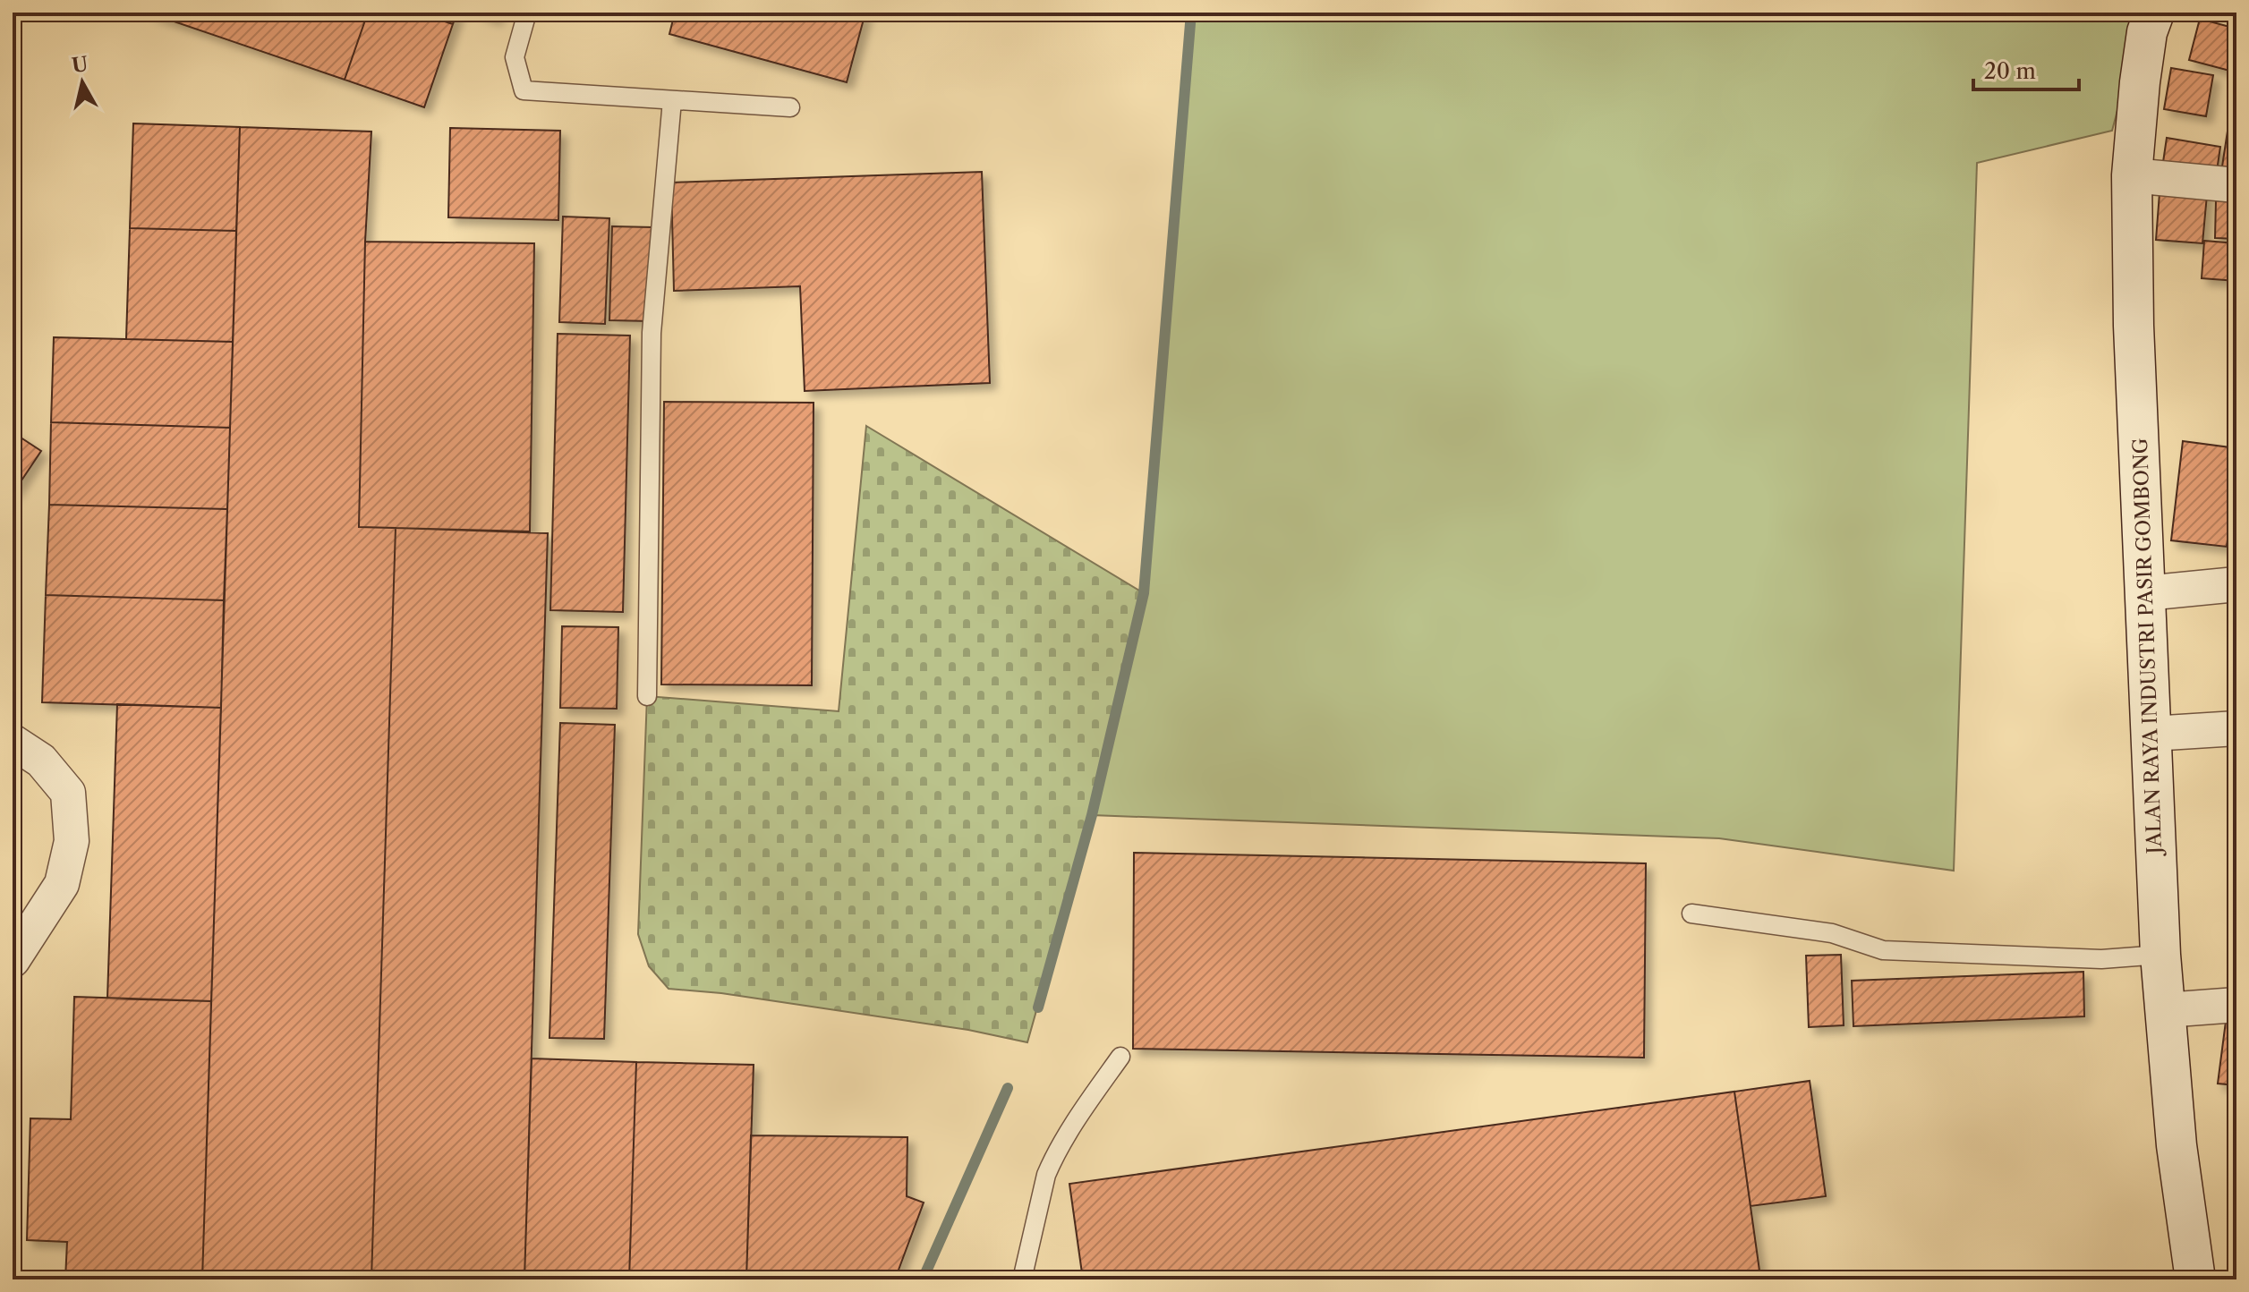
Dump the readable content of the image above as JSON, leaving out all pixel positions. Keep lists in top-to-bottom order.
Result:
{
  "streets": {
    "main road": ["JALAN RAYA INDUSTRI PASIR GOMBONG"]
  },
  "scale_bar": "20 m",
  "north": "top"
}
